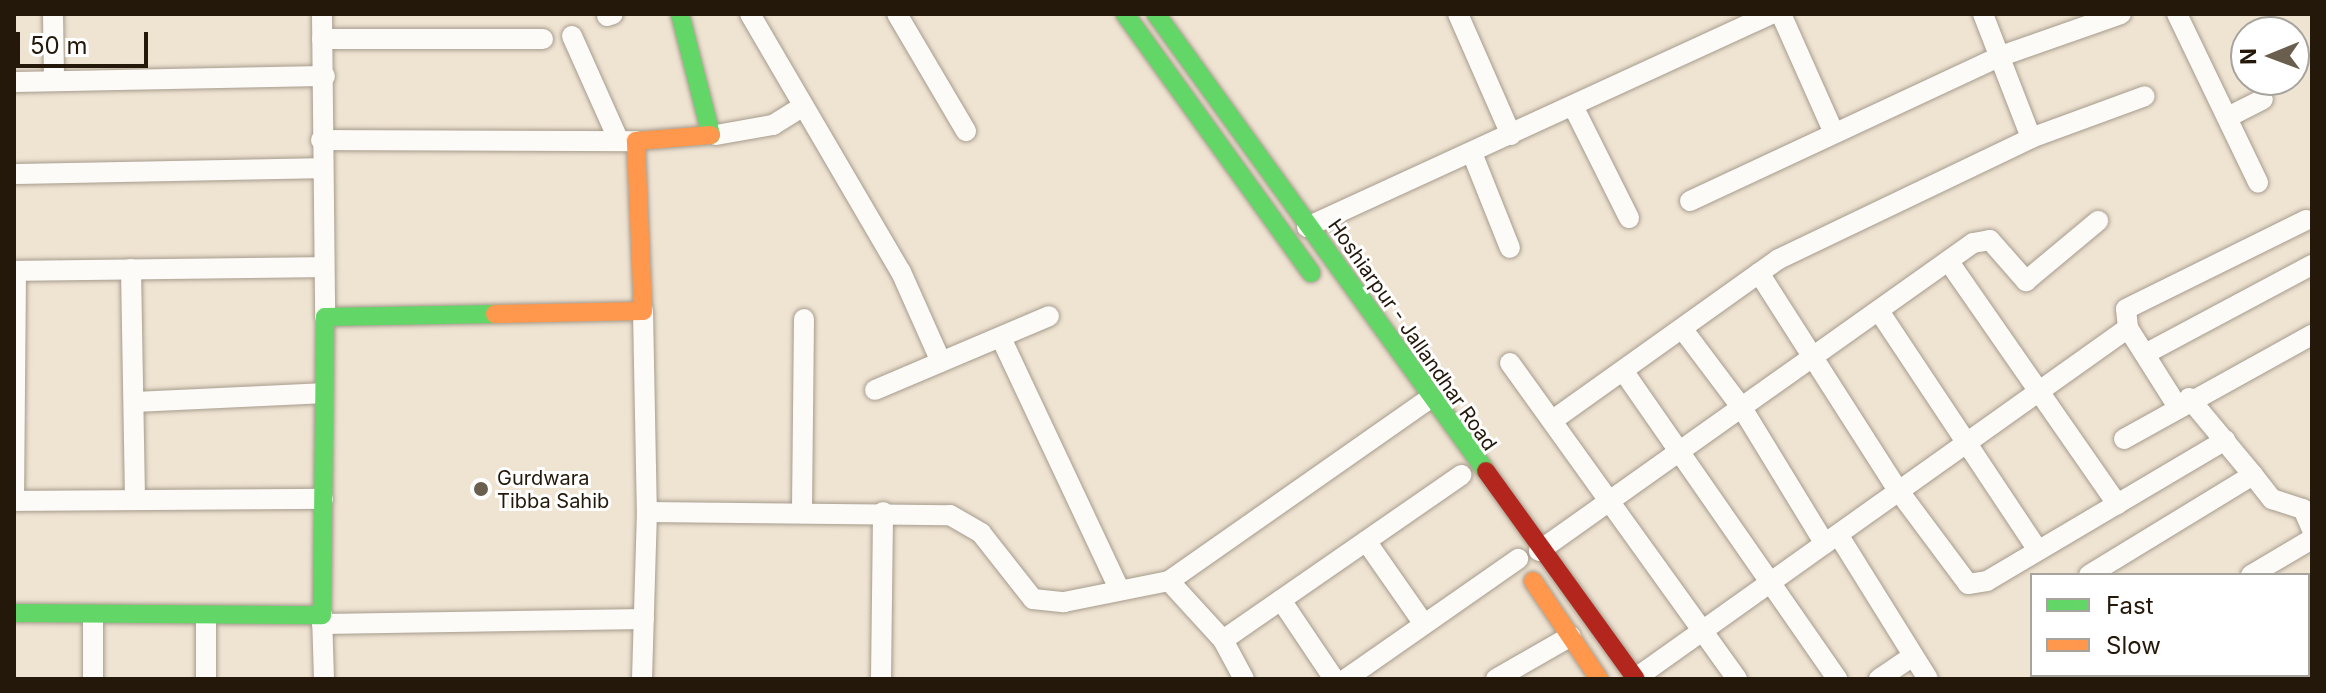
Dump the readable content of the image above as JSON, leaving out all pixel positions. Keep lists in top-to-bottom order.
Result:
{
  "streets": {
    "main road": ["Hoshiarpur - Jallandhar Road"]
  },
  "places": ["Gurdwara Tibba Sahib"],
  "legend": ["Fast", "Slow"],
  "scale_bar": "50 m",
  "north": "left"
}
